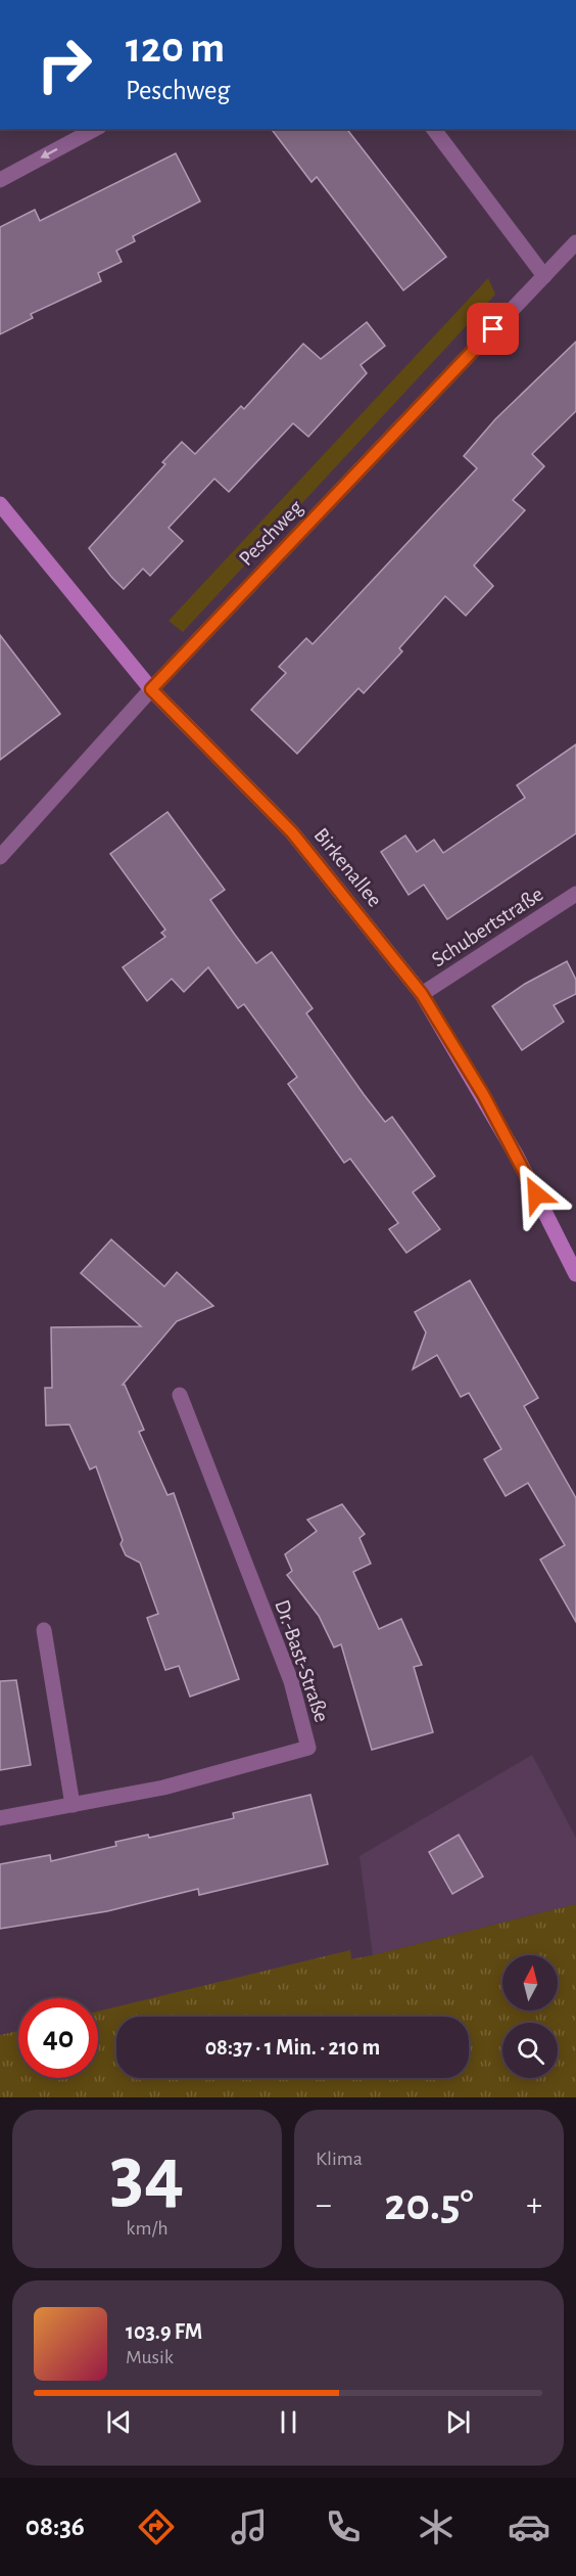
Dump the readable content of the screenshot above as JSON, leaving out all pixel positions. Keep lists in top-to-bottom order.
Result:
{
  "streets": {
    "street": [
      "Peschweg",
      "Birkenallee",
      "Schubertstraße",
      "Dr.-Bast-Straße"
    ]
  },
  "crossings": [
    ["Peschweg", "Birkenallee"],
    ["Birkenallee", "Schubertstraße"]
  ],
  "north": "top",
  "page": {
    "turn": ["120 m", "Peschweg"],
    "limit": "40",
    "trip": "08:37 · 1 Min. · 210 m",
    "tile": [
      ["34", "km/h"],
      "Klima"
    ],
    "heat": ["−", "20.5°", "+"],
    "song": ["103.9 FM", "Musik"],
    "tabs": "08:36"
  }
}
